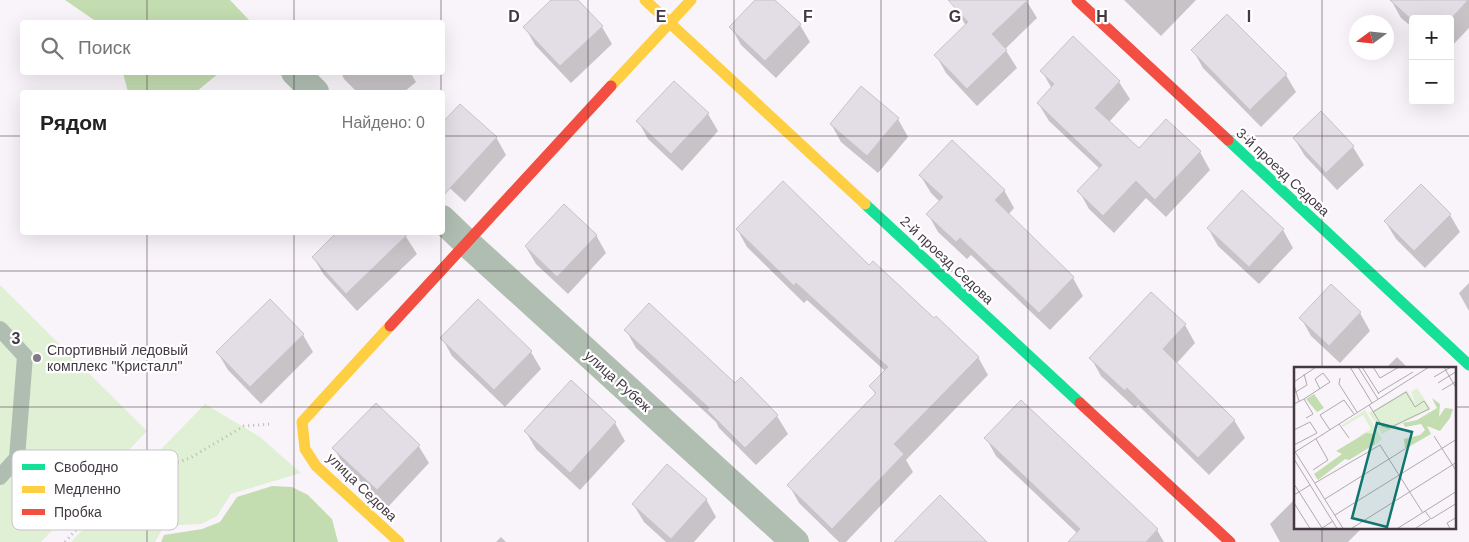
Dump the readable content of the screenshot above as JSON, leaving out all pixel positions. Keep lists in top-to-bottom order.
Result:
{
  "streets": {
    "street": [
      "3-й проезд Седова",
      "2-й проезд Седова",
      "улица Рубеж",
      "улица Седова"
    ]
  },
  "places": ["Спортивный ледовый комплекс \"Кристалл\""],
  "legend": ["Свободно", "Медленно", "Пробка"],
  "north": "left",
  "page": {
    "map_buttons": ["+", "−"],
    "search": "Поиск",
    "heading": ["Рядом", "Найдено: 0"]
  },
  "grid": {
    "columns": [
      "D",
      "E",
      "F",
      "G",
      "H",
      "I"
    ],
    "rows": ["3"]
  }
}
